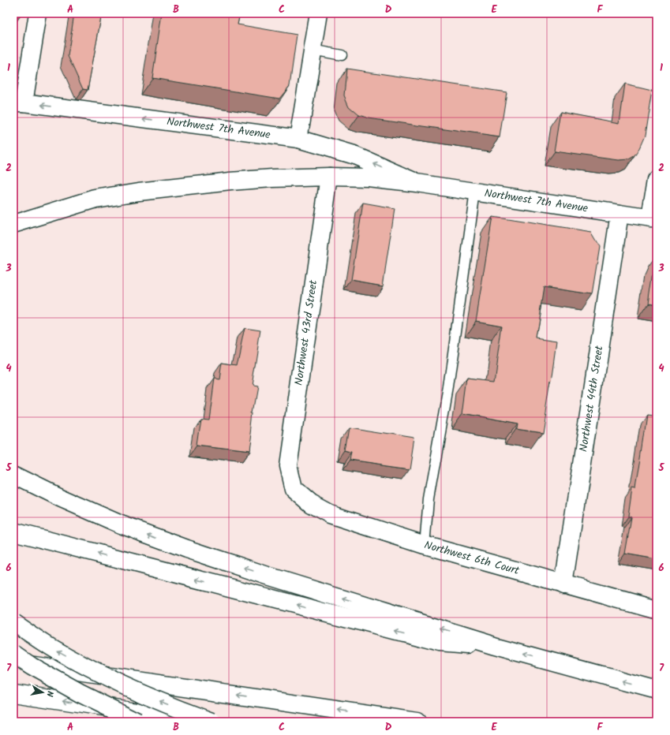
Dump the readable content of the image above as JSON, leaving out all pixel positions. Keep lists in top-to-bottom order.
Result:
{
  "streets": {
    "main road": [
      "Northwest 7th Avenue",
      "Northwest 43rd Street",
      "Northwest 44th Street",
      "Northwest 6th Court"
    ]
  },
  "crossings": [
    ["Northwest 7th Avenue", "Northwest 43rd Street"],
    ["Northwest 7th Avenue", "Northwest 44th Street"],
    ["Northwest 43rd Street", "Northwest 6th Court"],
    ["Northwest 44th Street", "Northwest 6th Court"]
  ],
  "north": "right",
  "grid": {
    "columns": [
      "A",
      "B",
      "C",
      "D",
      "E",
      "F"
    ],
    "rows": [
      "1",
      "2",
      "3",
      "4",
      "5",
      "6",
      "7"
    ]
  }
}
